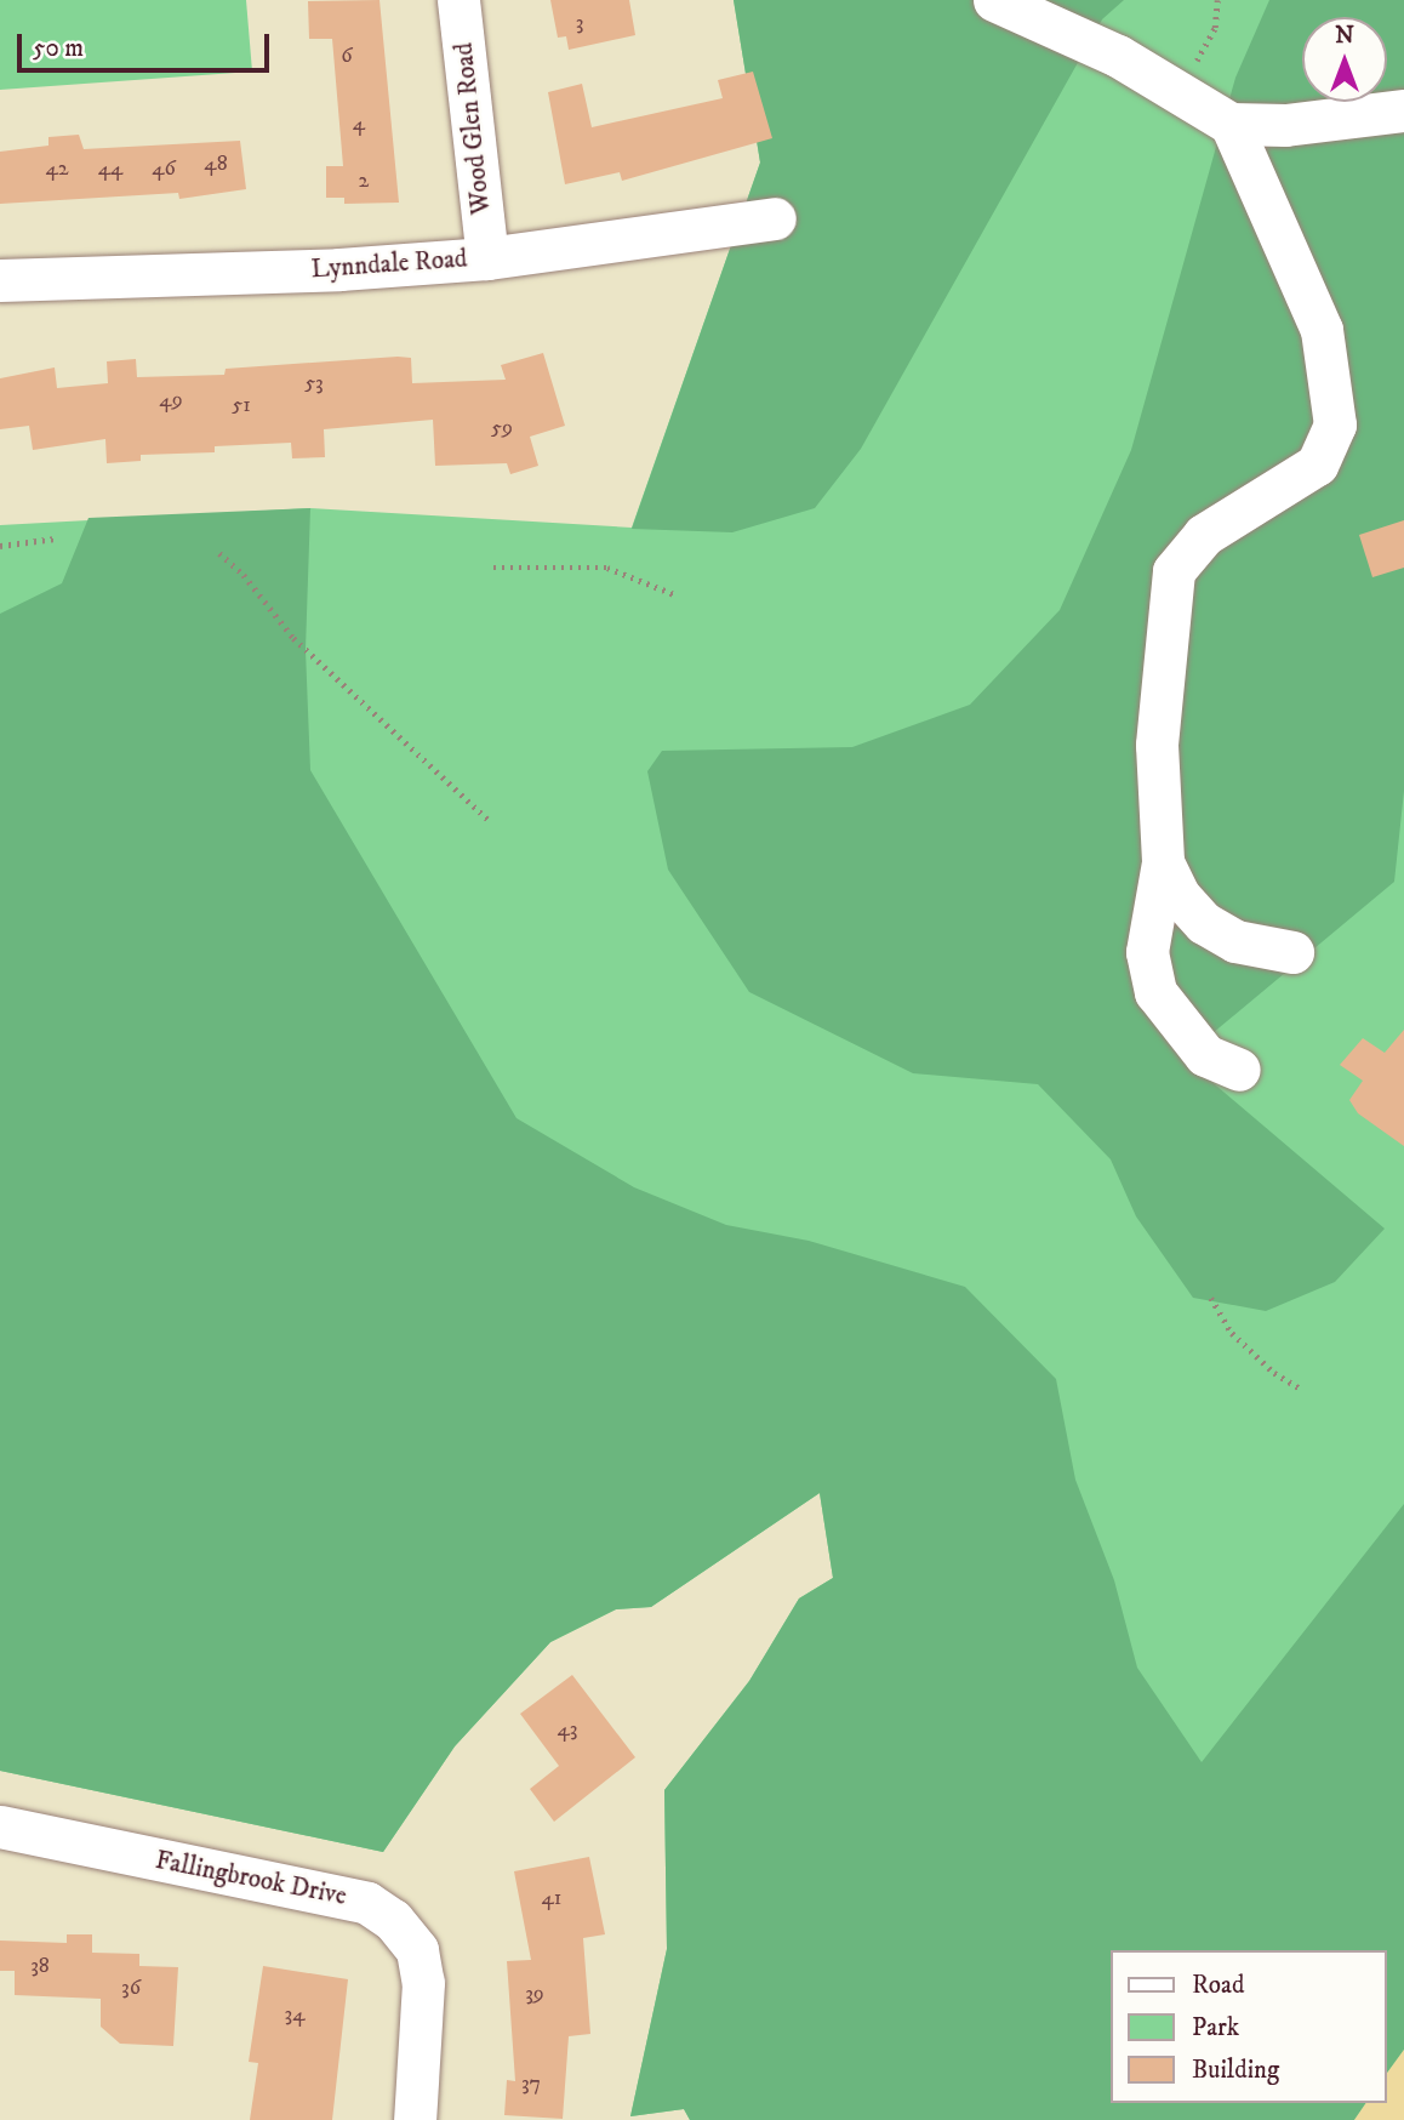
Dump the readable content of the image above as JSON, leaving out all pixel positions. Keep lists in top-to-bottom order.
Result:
{
  "streets": {
    "street": ["Wood Glen Road", "Lynndale Road", "Fallingbrook Drive"]
  },
  "crossings": [
    ["Wood Glen Road", "Lynndale Road"]
  ],
  "house_numbers": [
    "3",
    "6",
    "4",
    "48",
    "42",
    "44",
    "46",
    "2",
    "53",
    "49",
    "51",
    "59",
    "43",
    "41",
    "38",
    "36",
    "39",
    "34",
    "37"
  ],
  "legend": ["Road", "Park", "Building"],
  "scale_bar": "50 m",
  "north": "top"
}
